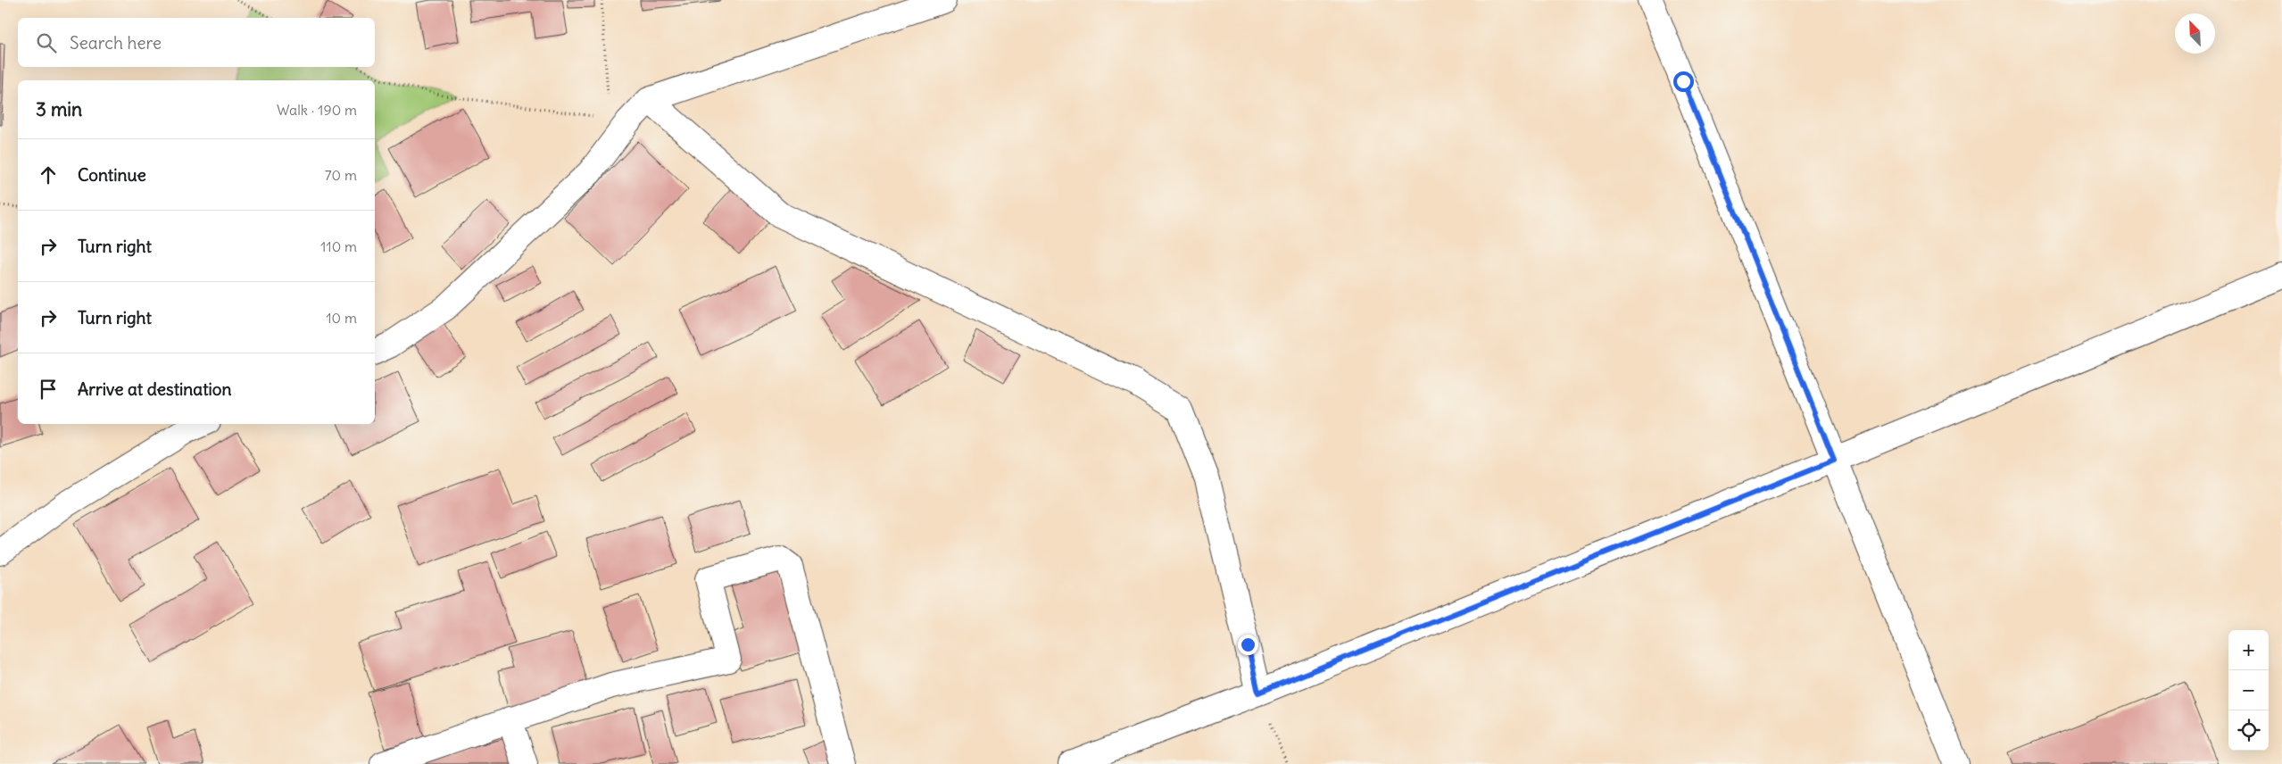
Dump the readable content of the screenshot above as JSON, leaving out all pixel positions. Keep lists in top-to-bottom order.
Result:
{
  "north": "top left",
  "page": {
    "search": "Search here",
    "heading": ["3 min", "Walk · 190 m"],
    "list": [
      ["Continue", "70 m"],
      ["Turn right", "110 m"],
      ["Turn right", "10 m"],
      "Arrive at destination"
    ],
    "map_buttons": ["+", "−"]
  }
}
